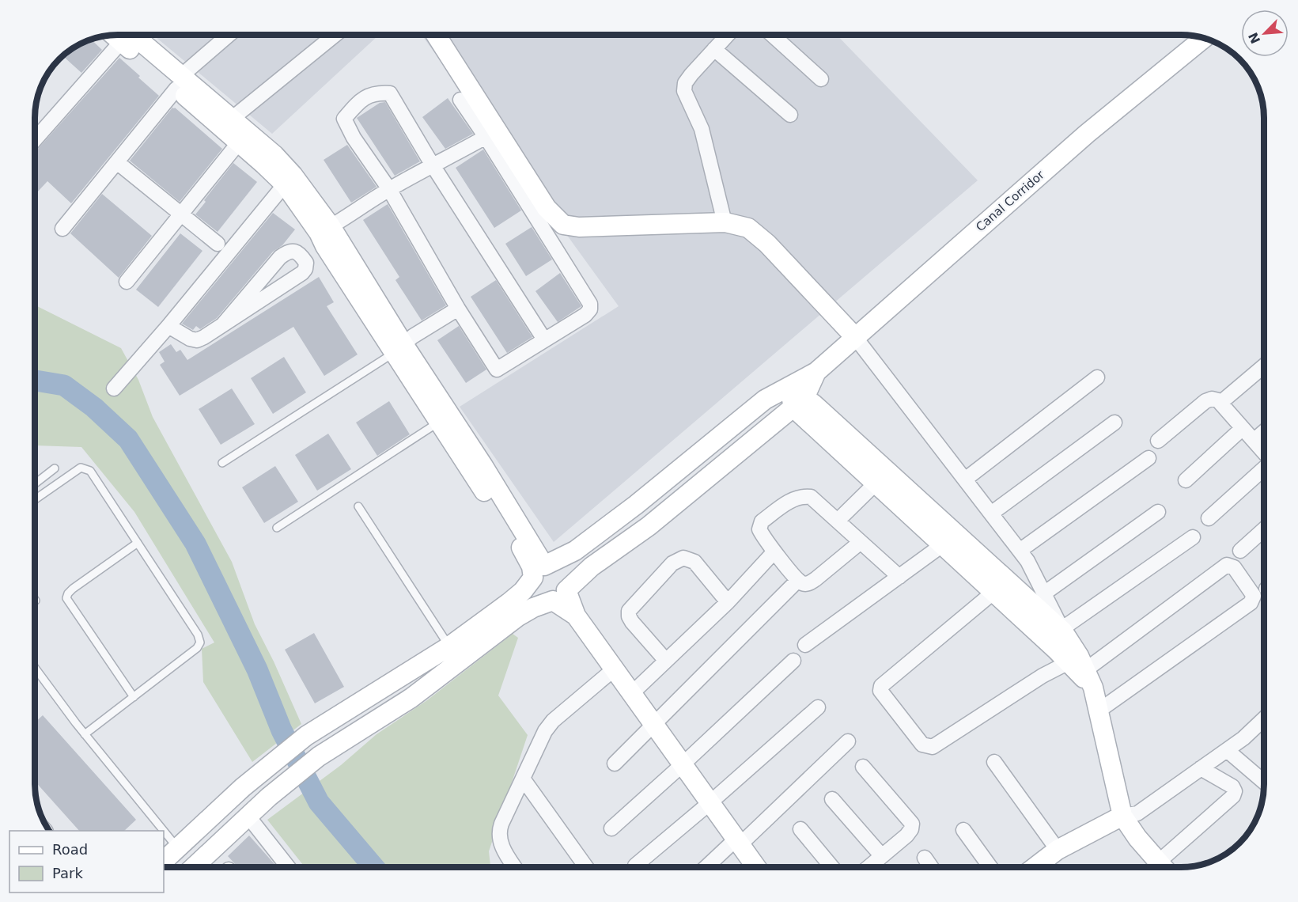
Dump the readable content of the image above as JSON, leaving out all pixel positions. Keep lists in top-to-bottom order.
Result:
{
  "streets": {
    "street": ["Canal Corridor"]
  },
  "legend": ["Road", "Park"],
  "north": "bottom left"
}
